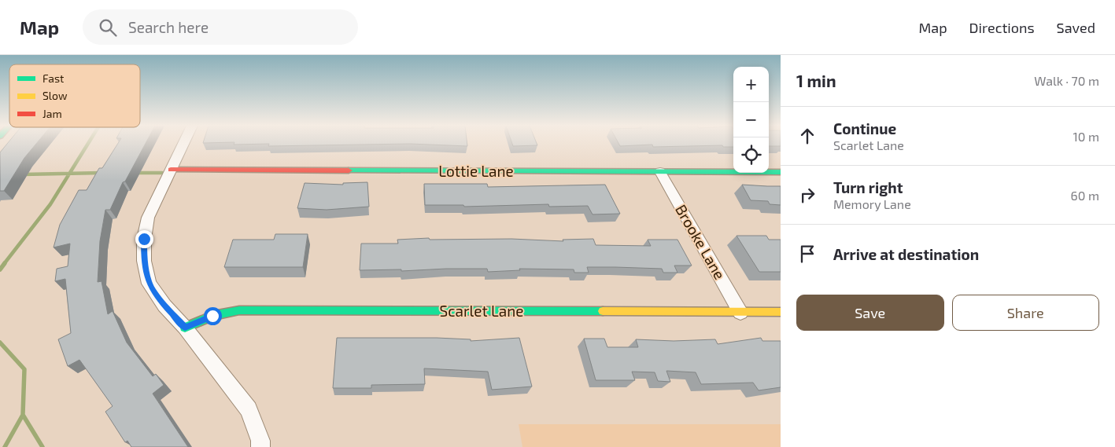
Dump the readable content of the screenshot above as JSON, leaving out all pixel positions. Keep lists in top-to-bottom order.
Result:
{
  "streets": {
    "street": ["Lottie Lane", "Brooke Lane", "Scarlet Lane"]
  },
  "crossings": [
    ["Lottie Lane", "Brooke Lane"],
    ["Brooke Lane", "Scarlet Lane"]
  ],
  "legend": ["Fast", "Slow", "Jam"],
  "page": {
    "header": "Map",
    "search": "Search here",
    "nav": ["Map", "Directions", "Saved"],
    "heading": ["1 min", "Walk · 70 m"],
    "map_buttons": ["+", "−"],
    "list": [
      ["Continue", "Scarlet Lane", "10 m"],
      ["Turn right", "Memory Lane", "60 m"],
      "Arrive at destination"
    ],
    "buttons": ["Save", "Share"]
  }
}
